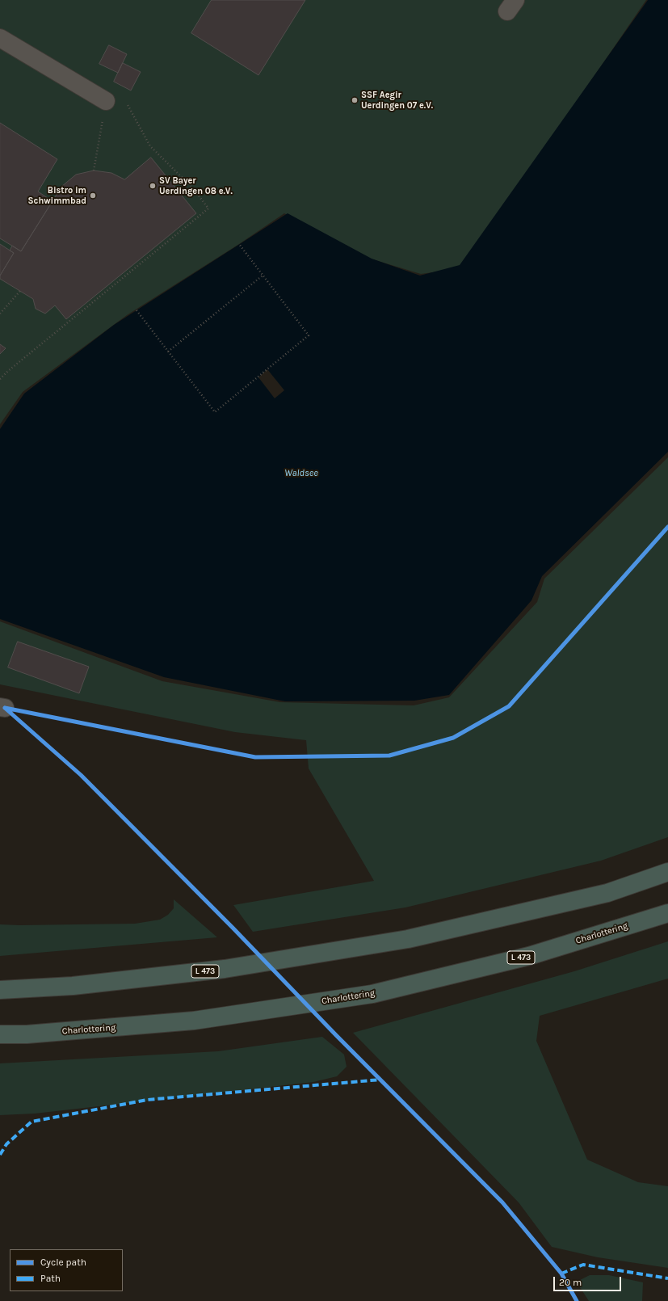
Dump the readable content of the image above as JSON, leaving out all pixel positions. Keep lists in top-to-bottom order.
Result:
{
  "streets": {
    "highway": ["Charlottering", "L 473"]
  },
  "water": ["Waldsee"],
  "places": ["SSF Aegir Uerdingen 07 e.V.", "SV Bayer Uerdingen 08 e.V.", "Bistro im Schwimmbad"],
  "legend": ["Cycle path", "Path"],
  "scale_bar": "20 m"
}
